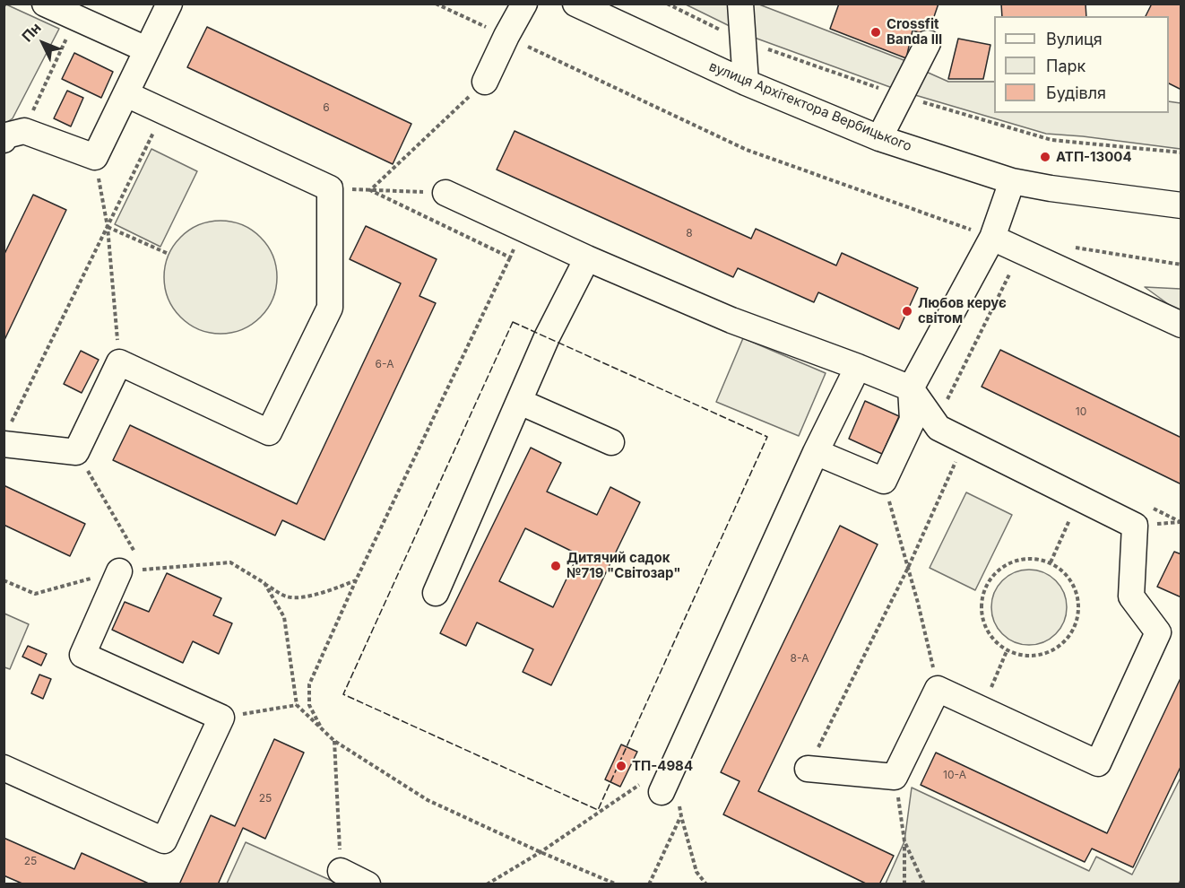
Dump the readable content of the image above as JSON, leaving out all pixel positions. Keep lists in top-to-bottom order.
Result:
{
  "streets": {
    "street": ["вулиця Архітектора Вербицького"]
  },
  "places": [
    "Crossfit Banda III",
    "АТП-13004",
    "Любов керує світом",
    "Дитячий садок №719 \"Світозар\"",
    "ТП-4984"
  ],
  "house_numbers": [
    "6",
    "8",
    "6-А",
    "10",
    "8-А",
    "10-А",
    "25",
    "25"
  ],
  "legend": ["Вулиця", "Парк", "Будівля"],
  "north": "top left"
}
